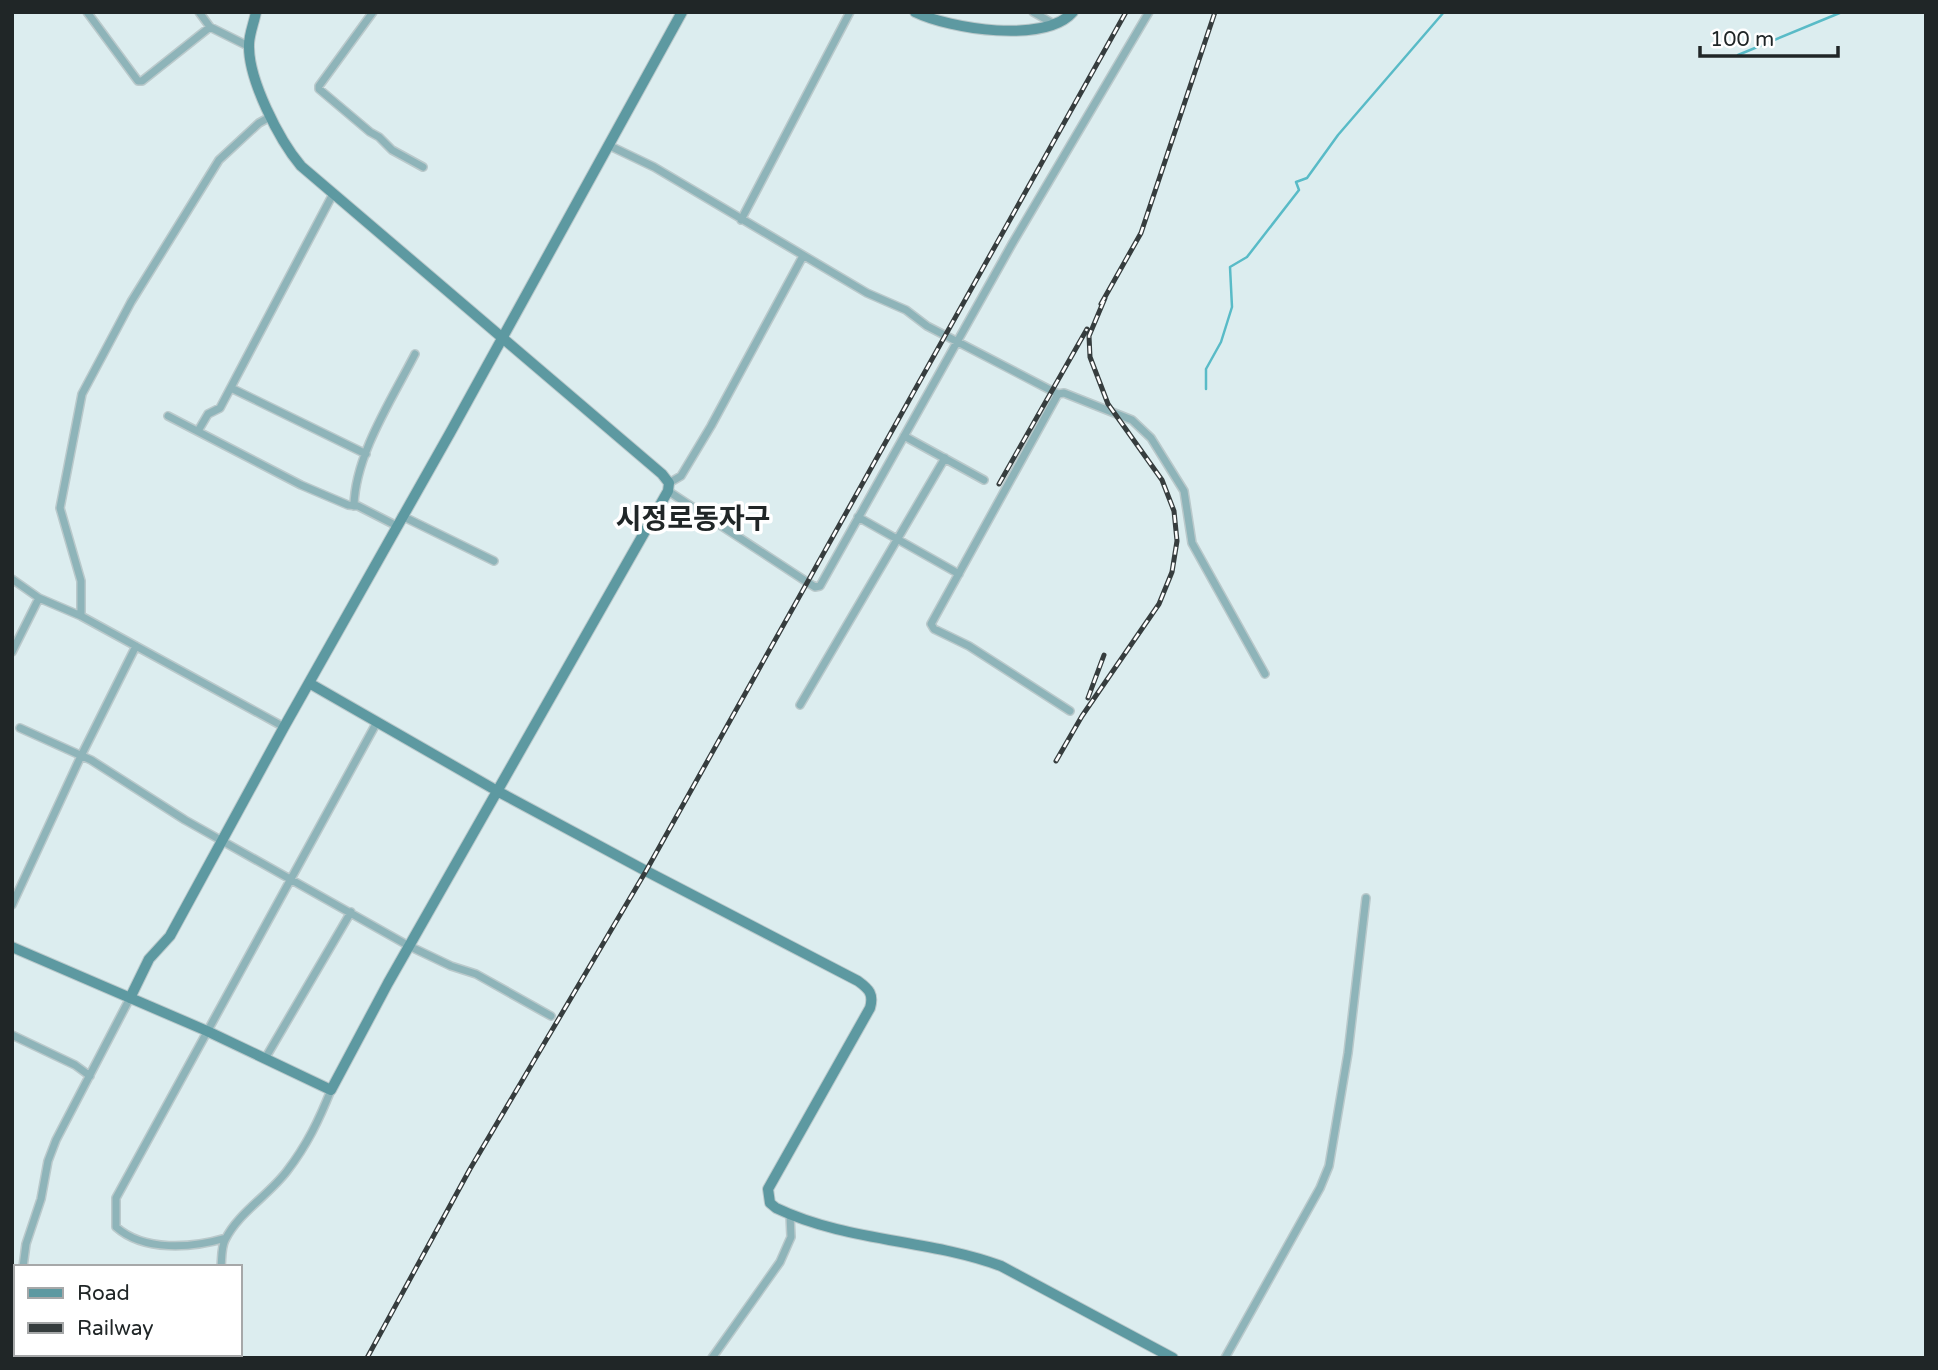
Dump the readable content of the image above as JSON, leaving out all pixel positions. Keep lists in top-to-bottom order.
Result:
{
  "districts": ["시정로동자구"],
  "legend": ["Road", "Railway"],
  "scale_bar": "100 m"
}
